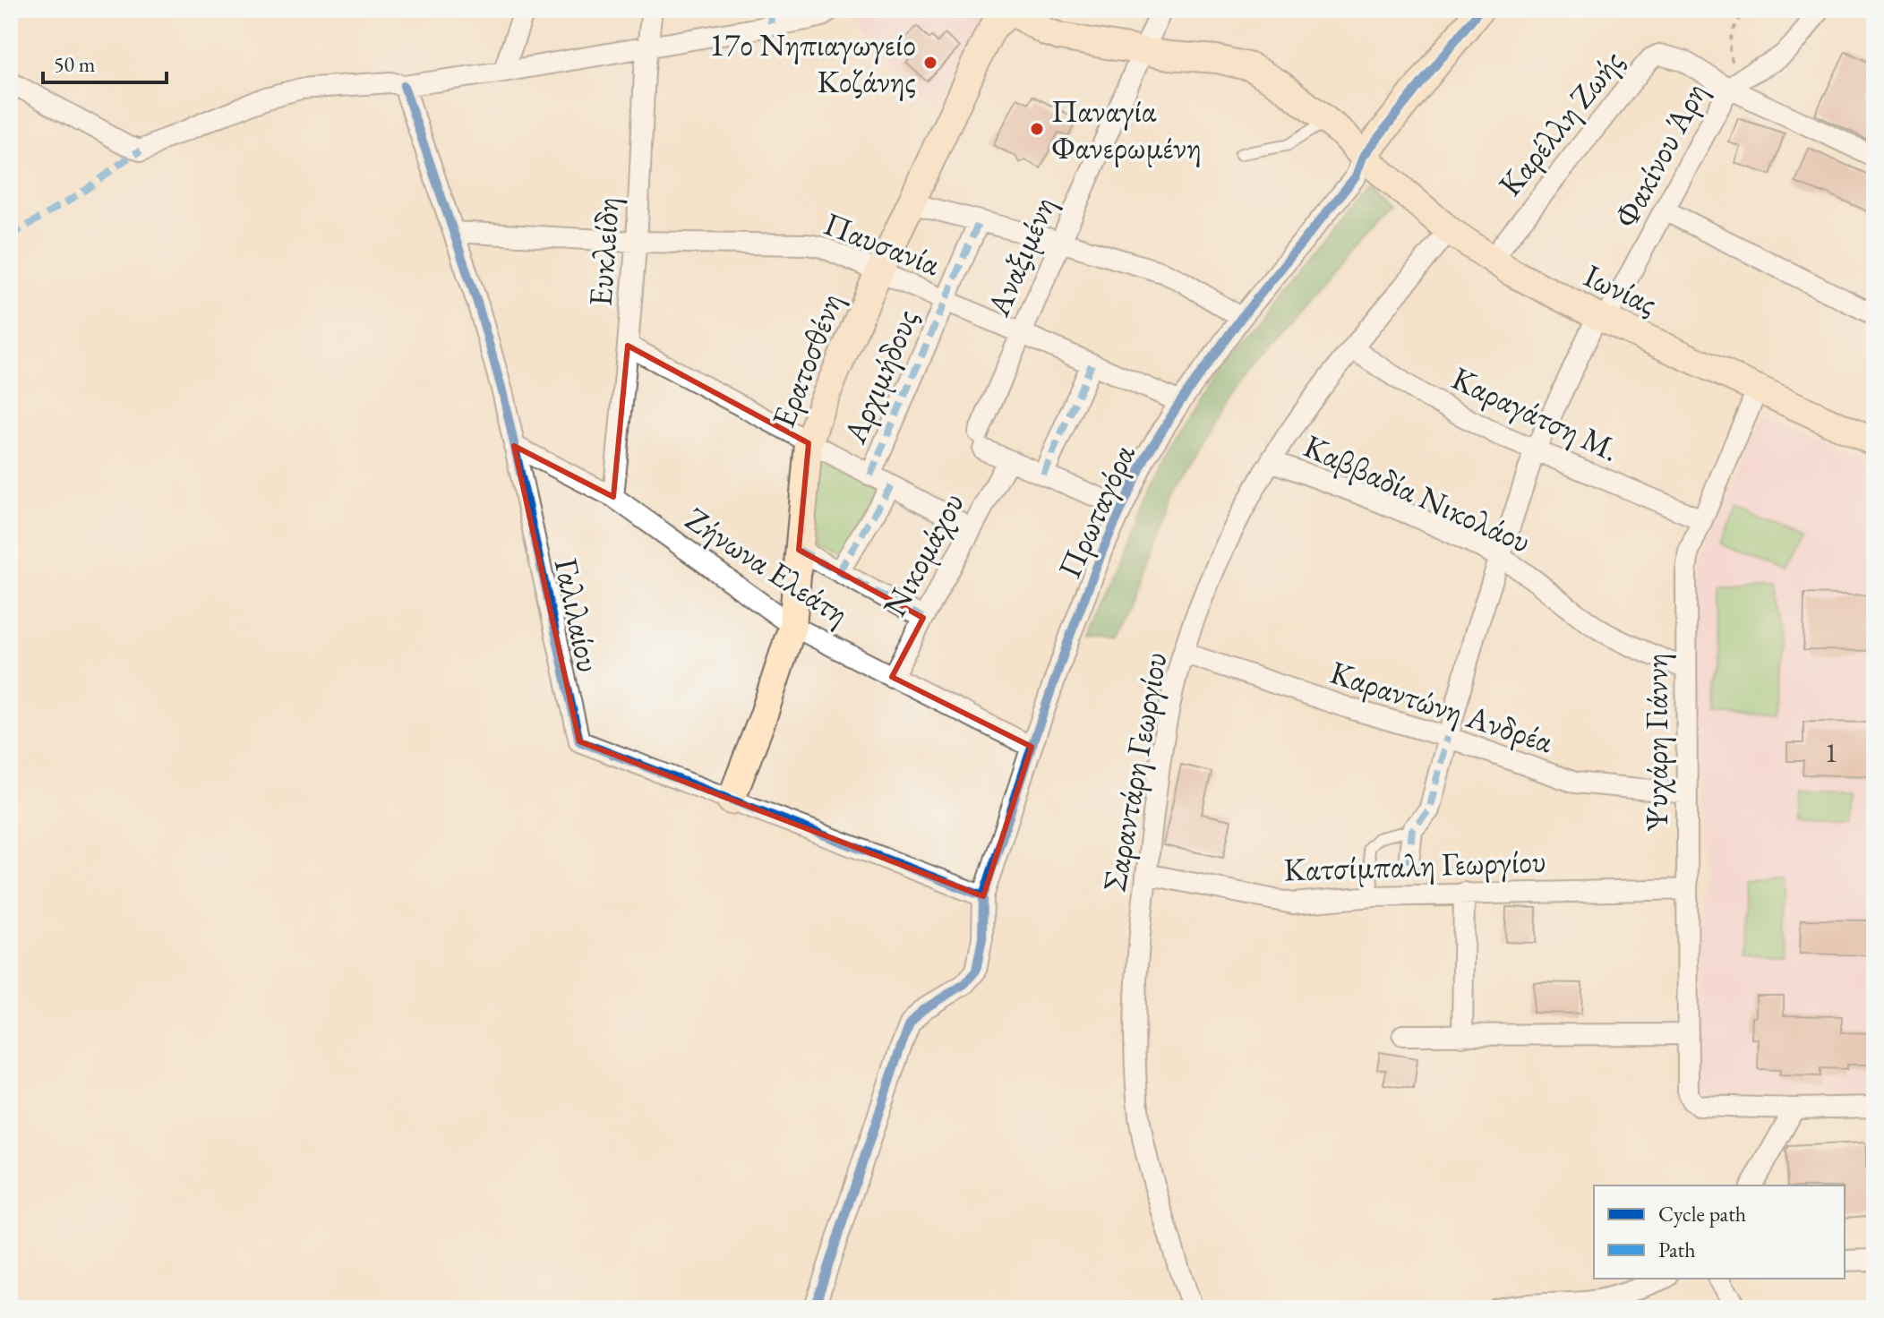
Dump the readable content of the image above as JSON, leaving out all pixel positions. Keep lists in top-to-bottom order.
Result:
{
  "streets": {
    "main road": ["Ιωνίας", "Ερατοσθένη"],
    "street": [
      "Καρέλλη Ζωής",
      "Φακίνου Άρη",
      "Παυσανία",
      "Ευκλείδη",
      "Αναξιμένη",
      "Αρχιμήδους",
      "Καραγάτση Μ.",
      "Καββαδία Νικολάου",
      "Πρωταγόρα",
      "Νικομάχου",
      "Ζήνωνα Ελεάτη",
      "Γαλιλαίου",
      "Καραντώνη Ανδρέα",
      "Ψυχάρη Γιάννη",
      "Σαραντάρη Γεωργίου",
      "Κατσίμπαλη Γεωργίου"
    ]
  },
  "crossings": [
    ["Καρέλλη Ζωής", "Φακίνου Άρη"],
    ["Καρέλλη Ζωής", "Ιωνίας"],
    ["Φακίνου Άρη", "Ιωνίας"],
    ["Φακίνου Άρη", "Καραγάτση Μ."],
    ["Φακίνου Άρη", "Καββαδία Νικολάου"],
    ["Φακίνου Άρη", "Καραντώνη Ανδρέα"],
    ["Παυσανία", "Ευκλείδη"],
    ["Παυσανία", "Αναξιμένη"],
    ["Παυσανία", "Ερατοσθένη"],
    ["Παυσανία", "Αρχιμήδους"],
    ["Παυσανία", "Πρωταγόρα"],
    ["Παυσανία", "Γαλιλαίου"],
    ["Ευκλείδη", "Ζήνωνα Ελεάτη"],
    ["Αναξιμένη", "Ιωνίας"],
    ["Αναξιμένη", "Νικομάχου"],
    ["Ιωνίας", "Ερατοσθένη"],
    ["Ιωνίας", "Πρωταγόρα"],
    ["Ιωνίας", "Ψυχάρη Γιάννη"],
    ["Ιωνίας", "Σαραντάρη Γεωργίου"],
    ["Ερατοσθένη", "Ζήνωνα Ελεάτη"],
    ["Ερατοσθένη", "Γαλιλαίου"],
    ["Καραγάτση Μ.", "Ψυχάρη Γιάννη"],
    ["Καραγάτση Μ.", "Σαραντάρη Γεωργίου"],
    ["Καββαδία Νικολάου", "Ψυχάρη Γιάννη"],
    ["Καββαδία Νικολάου", "Σαραντάρη Γεωργίου"],
    ["Πρωταγόρα", "Ζήνωνα Ελεάτη"],
    ["Πρωταγόρα", "Γαλιλαίου"],
    ["Νικομάχου", "Ζήνωνα Ελεάτη"],
    ["Ζήνωνα Ελεάτη", "Γαλιλαίου"],
    ["Καραντώνη Ανδρέα", "Ψυχάρη Γιάννη"],
    ["Καραντώνη Ανδρέα", "Σαραντάρη Γεωργίου"],
    ["Ψυχάρη Γιάννη", "Κατσίμπαλη Γεωργίου"],
    ["Σαραντάρη Γεωργίου", "Κατσίμπαλη Γεωργίου"]
  ],
  "places": ["17ο Νηπιαγωγείο Κοζάνης", "Παναγία Φανερωμένη"],
  "house_numbers": ["1"],
  "legend": ["Cycle path", "Path"],
  "scale_bar": "50 m"
}
